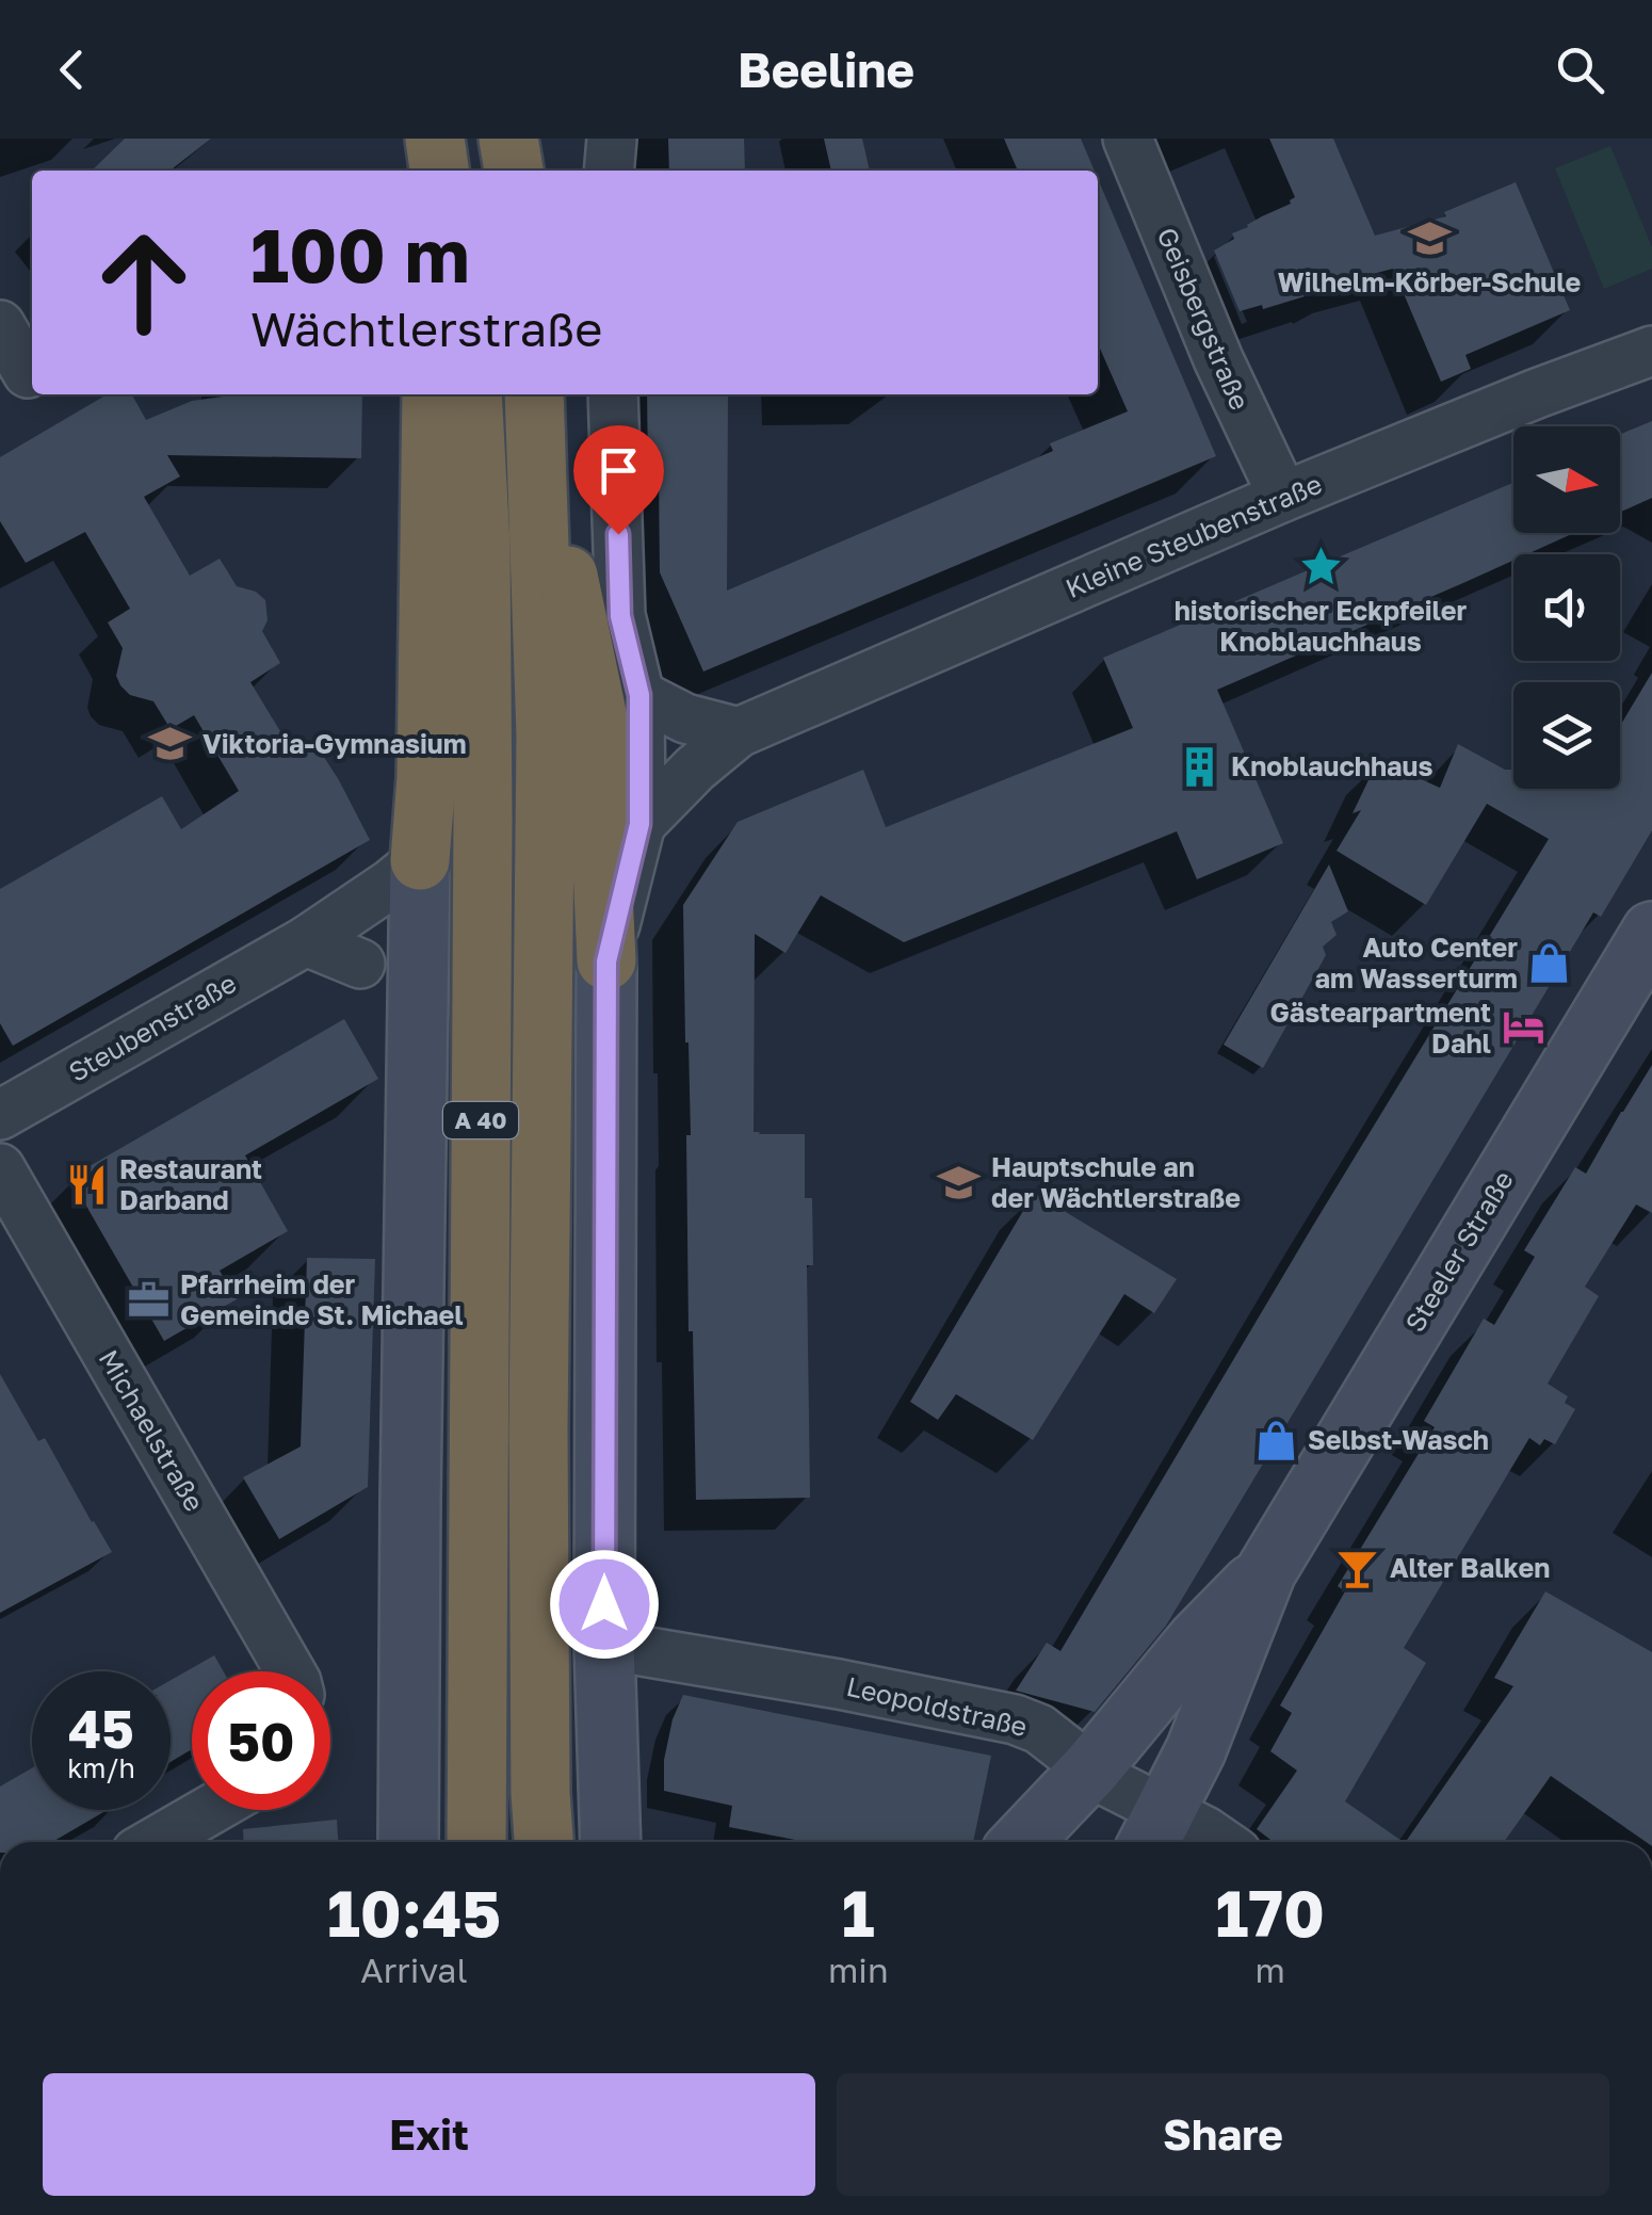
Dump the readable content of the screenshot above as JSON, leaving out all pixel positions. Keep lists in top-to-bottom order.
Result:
{
  "streets": {
    "highway": ["A 40"],
    "main road": ["Steeler Straße"],
    "street": [
      "Geisbergstraße",
      "Kleine Steubenstraße",
      "Steubenstraße",
      "Michaelstraße",
      "Leopoldstraße"
    ]
  },
  "crossings": [
    ["Geisbergstraße", "Kleine Steubenstraße"],
    ["Steeler Straße", "Leopoldstraße"]
  ],
  "places": {
    "school or university": ["Wilhelm-Körber-Schule", "Viktoria-Gymnasium", "Hauptschule an der Wächtlerstraße"],
    "place": ["historischer Eckpfeiler Knoblauchhaus"],
    "building": ["Knoblauchhaus"],
    "shop": ["Auto Center am Wasserturm", "Selbst-Wasch"],
    "hotel": ["Gästearpartment Dahl"],
    "restaurant": ["Restaurant Darband"],
    "office": ["Pfarrheim der Gemeinde St. Michael"],
    "bar": ["Alter Balken"]
  },
  "north": "right",
  "page": {
    "header": "Beeline",
    "turn": ["100 m", "Wächtlerstraße"],
    "speed": "45 km/h",
    "limit": "50",
    "eta": [
      "10:45",
      "Arrival",
      "1",
      "min",
      "170",
      "m"
    ],
    "buttons": ["Exit", "Share"]
  }
}
